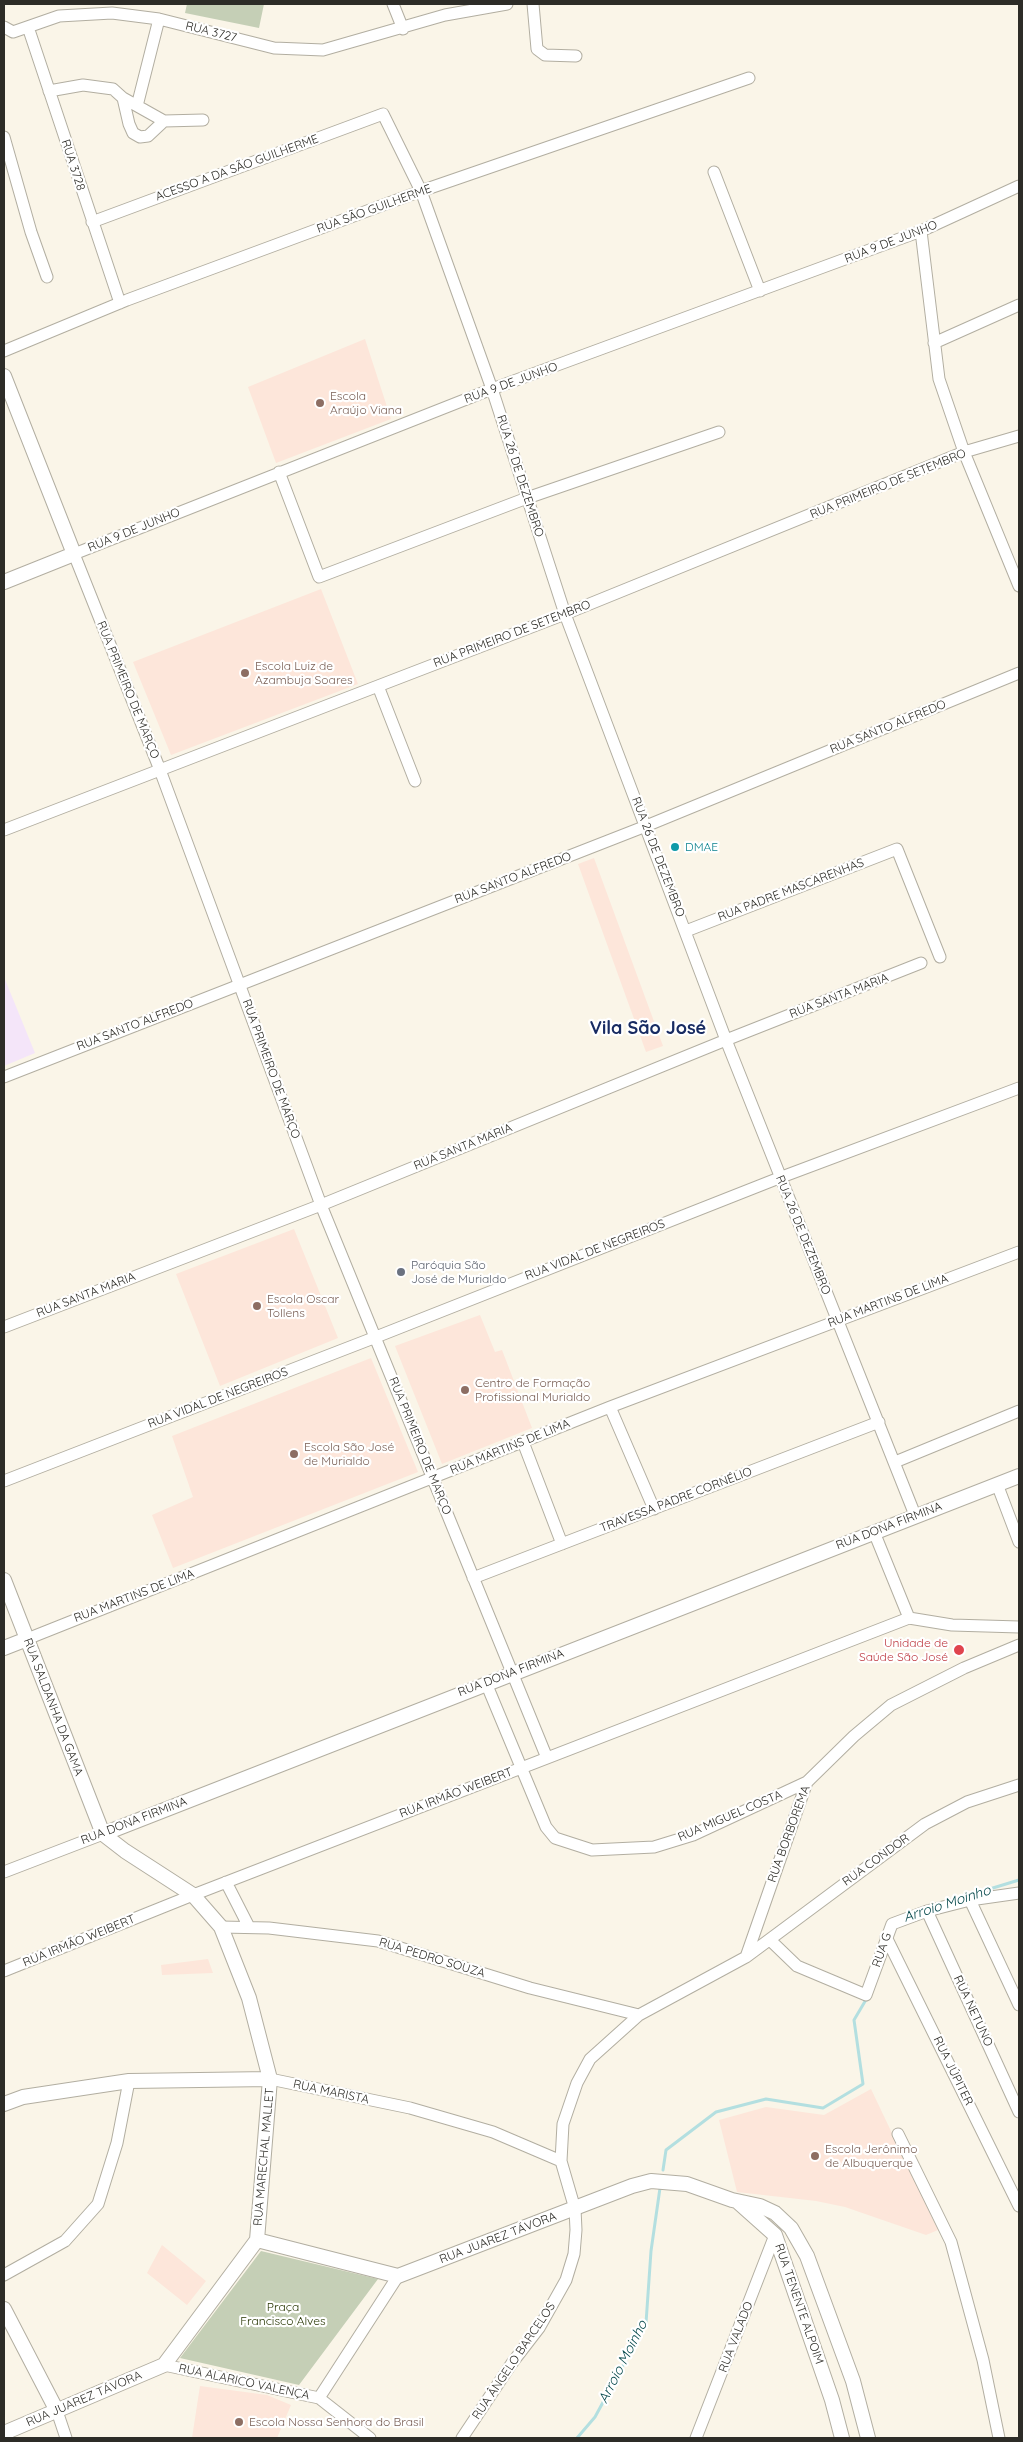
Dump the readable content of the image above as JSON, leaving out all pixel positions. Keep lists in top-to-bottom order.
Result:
{
  "streets": {
    "street": [
      "RUA 3727",
      "RUA 3728",
      "ACESSO A DA SÃO GUILHERME",
      "RUA SÃO GUILHERME",
      "RUA 9 DE JUNHO",
      "RUA 26 DE DEZEMBRO",
      "RUA PRIMEIRO DE SETEMBRO",
      "RUA PRIMEIRO DE MARÇO",
      "RUA SANTO ALFREDO",
      "RUA PADRE MASCARENHAS",
      "RUA SANTA MARIA",
      "RUA VIDAL DE NEGREIROS",
      "RUA MARTINS DE LIMA",
      "TRAVESSA PADRE CORNÉLIO",
      "RUA DONA FIRMINA",
      "RUA SALDANHA DA GAMA",
      "RUA IRMÃO WEIBERT",
      "RUA MIGUEL COSTA",
      "RUA BORBOREMA",
      "RUA CONDOR",
      "RUA G",
      "RUA PEDRO SOUZA",
      "RUA NETUNO",
      "RUA JÚPITER",
      "RUA MARISTA",
      "RUA MARECHAL MALLET",
      "RUA JUAREZ TÁVORA",
      "RUA TENENTE ALPOIM",
      "RUA VALADO",
      "RUA ÂNGELO BARCELOS",
      "RUA ALARICO VALENÇA"
    ]
  },
  "crossings": [
    ["RUA 3727", "RUA 3728"],
    ["RUA 3728", "ACESSO A DA SÃO GUILHERME"],
    ["RUA 3728", "RUA SÃO GUILHERME"],
    ["ACESSO A DA SÃO GUILHERME", "RUA 26 DE DEZEMBRO"],
    ["RUA SÃO GUILHERME", "RUA 26 DE DEZEMBRO"],
    ["RUA 9 DE JUNHO", "RUA 26 DE DEZEMBRO"],
    ["RUA 9 DE JUNHO", "RUA PRIMEIRO DE MARÇO"],
    ["RUA 26 DE DEZEMBRO", "RUA PRIMEIRO DE SETEMBRO"],
    ["RUA 26 DE DEZEMBRO", "RUA SANTO ALFREDO"],
    ["RUA 26 DE DEZEMBRO", "RUA PADRE MASCARENHAS"],
    ["RUA 26 DE DEZEMBRO", "RUA SANTA MARIA"],
    ["RUA 26 DE DEZEMBRO", "RUA VIDAL DE NEGREIROS"],
    ["RUA 26 DE DEZEMBRO", "RUA MARTINS DE LIMA"],
    ["RUA 26 DE DEZEMBRO", "TRAVESSA PADRE CORNÉLIO"],
    ["RUA 26 DE DEZEMBRO", "RUA DONA FIRMINA"],
    ["RUA PRIMEIRO DE SETEMBRO", "RUA PRIMEIRO DE MARÇO"],
    ["RUA PRIMEIRO DE MARÇO", "RUA SANTO ALFREDO"],
    ["RUA PRIMEIRO DE MARÇO", "RUA SANTA MARIA"],
    ["RUA PRIMEIRO DE MARÇO", "RUA VIDAL DE NEGREIROS"],
    ["RUA PRIMEIRO DE MARÇO", "RUA MARTINS DE LIMA"],
    ["RUA PRIMEIRO DE MARÇO", "TRAVESSA PADRE CORNÉLIO"],
    ["RUA PRIMEIRO DE MARÇO", "RUA DONA FIRMINA"],
    ["RUA PRIMEIRO DE MARÇO", "RUA IRMÃO WEIBERT"],
    ["RUA MARTINS DE LIMA", "RUA SALDANHA DA GAMA"],
    ["RUA DONA FIRMINA", "RUA SALDANHA DA GAMA"],
    ["RUA DONA FIRMINA", "RUA MIGUEL COSTA"],
    ["RUA DONA FIRMINA", "RUA MARECHAL MALLET"],
    ["RUA SALDANHA DA GAMA", "RUA MARECHAL MALLET"],
    ["RUA IRMÃO WEIBERT", "RUA MIGUEL COSTA"],
    ["RUA IRMÃO WEIBERT", "RUA MARECHAL MALLET"],
    ["RUA MIGUEL COSTA", "RUA BORBOREMA"],
    ["RUA BORBOREMA", "RUA CONDOR"],
    ["RUA BORBOREMA", "RUA ÂNGELO BARCELOS"],
    ["RUA CONDOR", "RUA G"],
    ["RUA CONDOR", "RUA ÂNGELO BARCELOS"],
    ["RUA G", "RUA NETUNO"],
    ["RUA G", "RUA JÚPITER"],
    ["RUA PEDRO SOUZA", "RUA MARECHAL MALLET"],
    ["RUA PEDRO SOUZA", "RUA ÂNGELO BARCELOS"],
    ["RUA MARISTA", "RUA MARECHAL MALLET"],
    ["RUA MARISTA", "RUA ÂNGELO BARCELOS"],
    ["RUA MARECHAL MALLET", "RUA JUAREZ TÁVORA"],
    ["RUA MARECHAL MALLET", "RUA ALARICO VALENÇA"],
    ["RUA JUAREZ TÁVORA", "RUA TENENTE ALPOIM"],
    ["RUA JUAREZ TÁVORA", "RUA ÂNGELO BARCELOS"],
    ["RUA JUAREZ TÁVORA", "RUA ALARICO VALENÇA"],
    ["RUA TENENTE ALPOIM", "RUA VALADO"]
  ],
  "districts": ["Vila São José"],
  "water": ["Arroio Moinho"],
  "parks": ["Praça Francisco Alves"],
  "places": [
    "Escola Araújo Viana",
    "Escola Luiz de Azambuja Soares",
    "DMAE",
    "Paróquia São José de Murialdo",
    "Escola Oscar Tollens",
    "Centro de Formação Profissional Murialdo",
    "Escola São José de Murialdo",
    "Unidade de Saúde São José",
    "Escola Jerônimo de Albuquerque",
    "Escola Nossa Senhora do Brasil"
  ]
}
